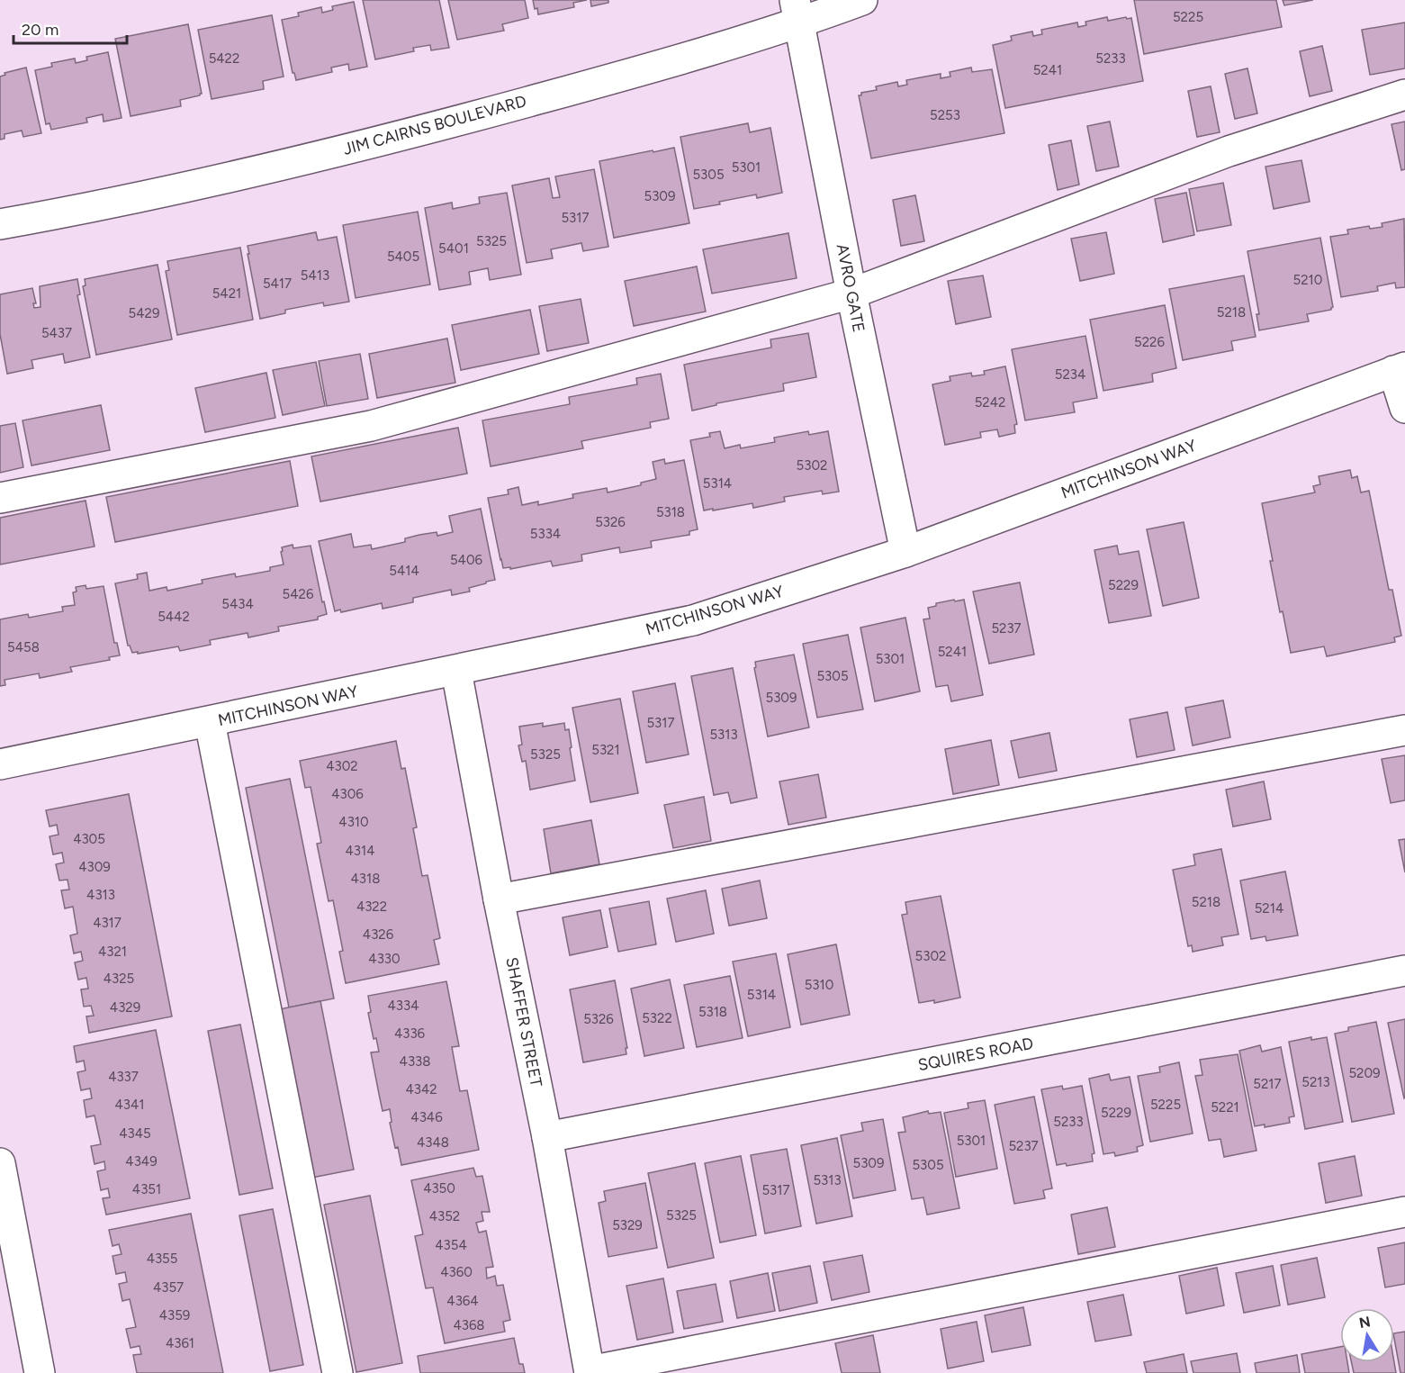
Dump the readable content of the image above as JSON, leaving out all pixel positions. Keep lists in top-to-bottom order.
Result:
{
  "streets": {
    "street": [
      "JIM CAIRNS BOULEVARD",
      "AVRO GATE",
      "MITCHINSON WAY",
      "SHAFFER STREET",
      "SQUIRES ROAD"
    ]
  },
  "crossings": [
    ["JIM CAIRNS BOULEVARD", "AVRO GATE"],
    ["AVRO GATE", "MITCHINSON WAY"],
    ["MITCHINSON WAY", "SHAFFER STREET"],
    ["SHAFFER STREET", "SQUIRES ROAD"]
  ],
  "house_numbers": [
    "5225",
    "5422",
    "5233",
    "5241",
    "5253",
    "5301",
    "5305",
    "5309",
    "5317",
    "5325",
    "5401",
    "5405",
    "5413",
    "5210",
    "5417",
    "5421",
    "5218",
    "5429",
    "5437",
    "5226",
    "5234",
    "5242",
    "5302",
    "5314",
    "5318",
    "5326",
    "5334",
    "5406",
    "5414",
    "5229",
    "5426",
    "5434",
    "5442",
    "5237",
    "5458",
    "5241",
    "5301",
    "5305",
    "5309",
    "5317",
    "5313",
    "5321",
    "5325",
    "4302",
    "4306",
    "4310",
    "4305",
    "4314",
    "4309",
    "4318",
    "4313",
    "5218",
    "4322",
    "5214",
    "4317",
    "4326",
    "4321",
    "5302",
    "4330",
    "4325",
    "5310",
    "5314",
    "4334",
    "4329",
    "5318",
    "5322",
    "5326",
    "4336",
    "4338",
    "5209",
    "4337",
    "5213",
    "5217",
    "4342",
    "4341",
    "5225",
    "5221",
    "5229",
    "4346",
    "5233",
    "4345",
    "5301",
    "4348",
    "5237",
    "4349",
    "5309",
    "5305",
    "5313",
    "4350",
    "4351",
    "5317",
    "5325",
    "4352",
    "5329",
    "4354",
    "4355",
    "4360",
    "4357",
    "4364",
    "4359",
    "4368",
    "4361"
  ],
  "scale_bar": "20 m",
  "north": "top"
}
